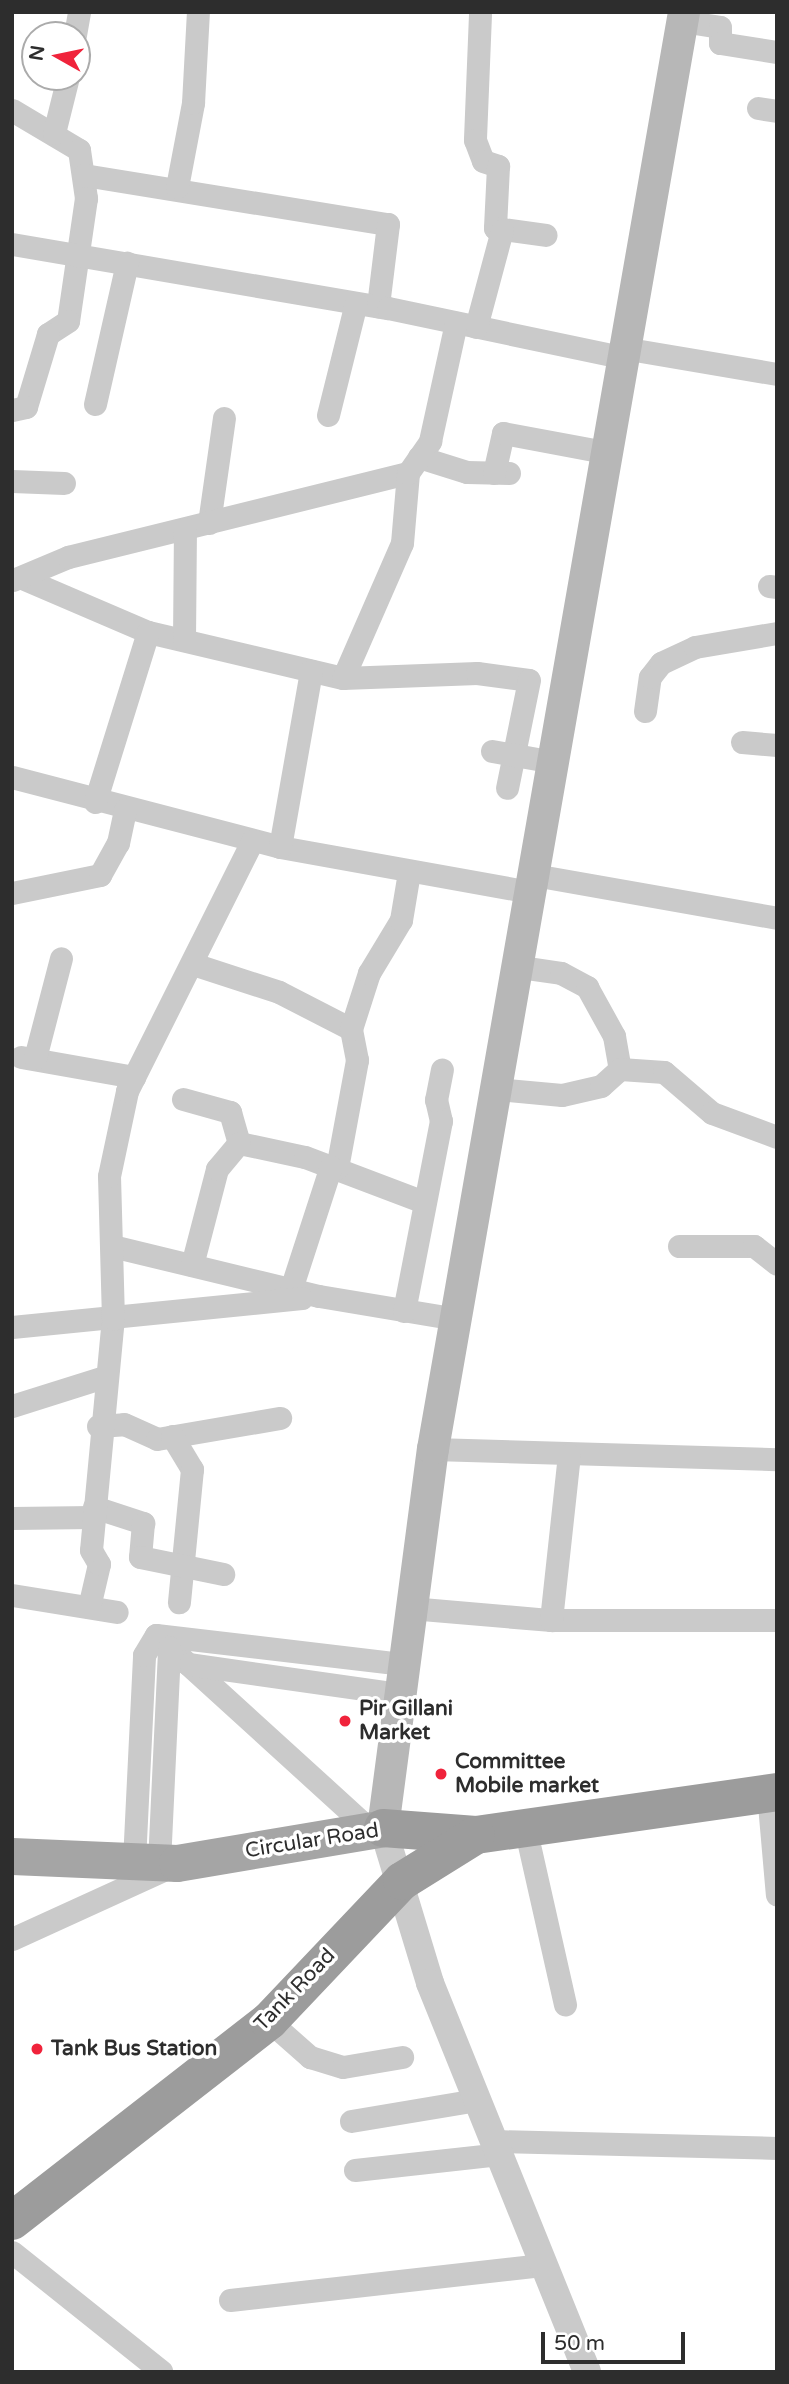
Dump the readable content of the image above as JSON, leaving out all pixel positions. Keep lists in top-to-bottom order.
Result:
{
  "streets": {
    "highway": ["Circular Road", "Tank Road"]
  },
  "crossings": [
    ["Circular Road", "Tank Road"]
  ],
  "places": ["Pir Gillani Market", "Committee Mobile market", "Tank Bus Station"],
  "scale_bar": "50 m",
  "north": "left"
}
